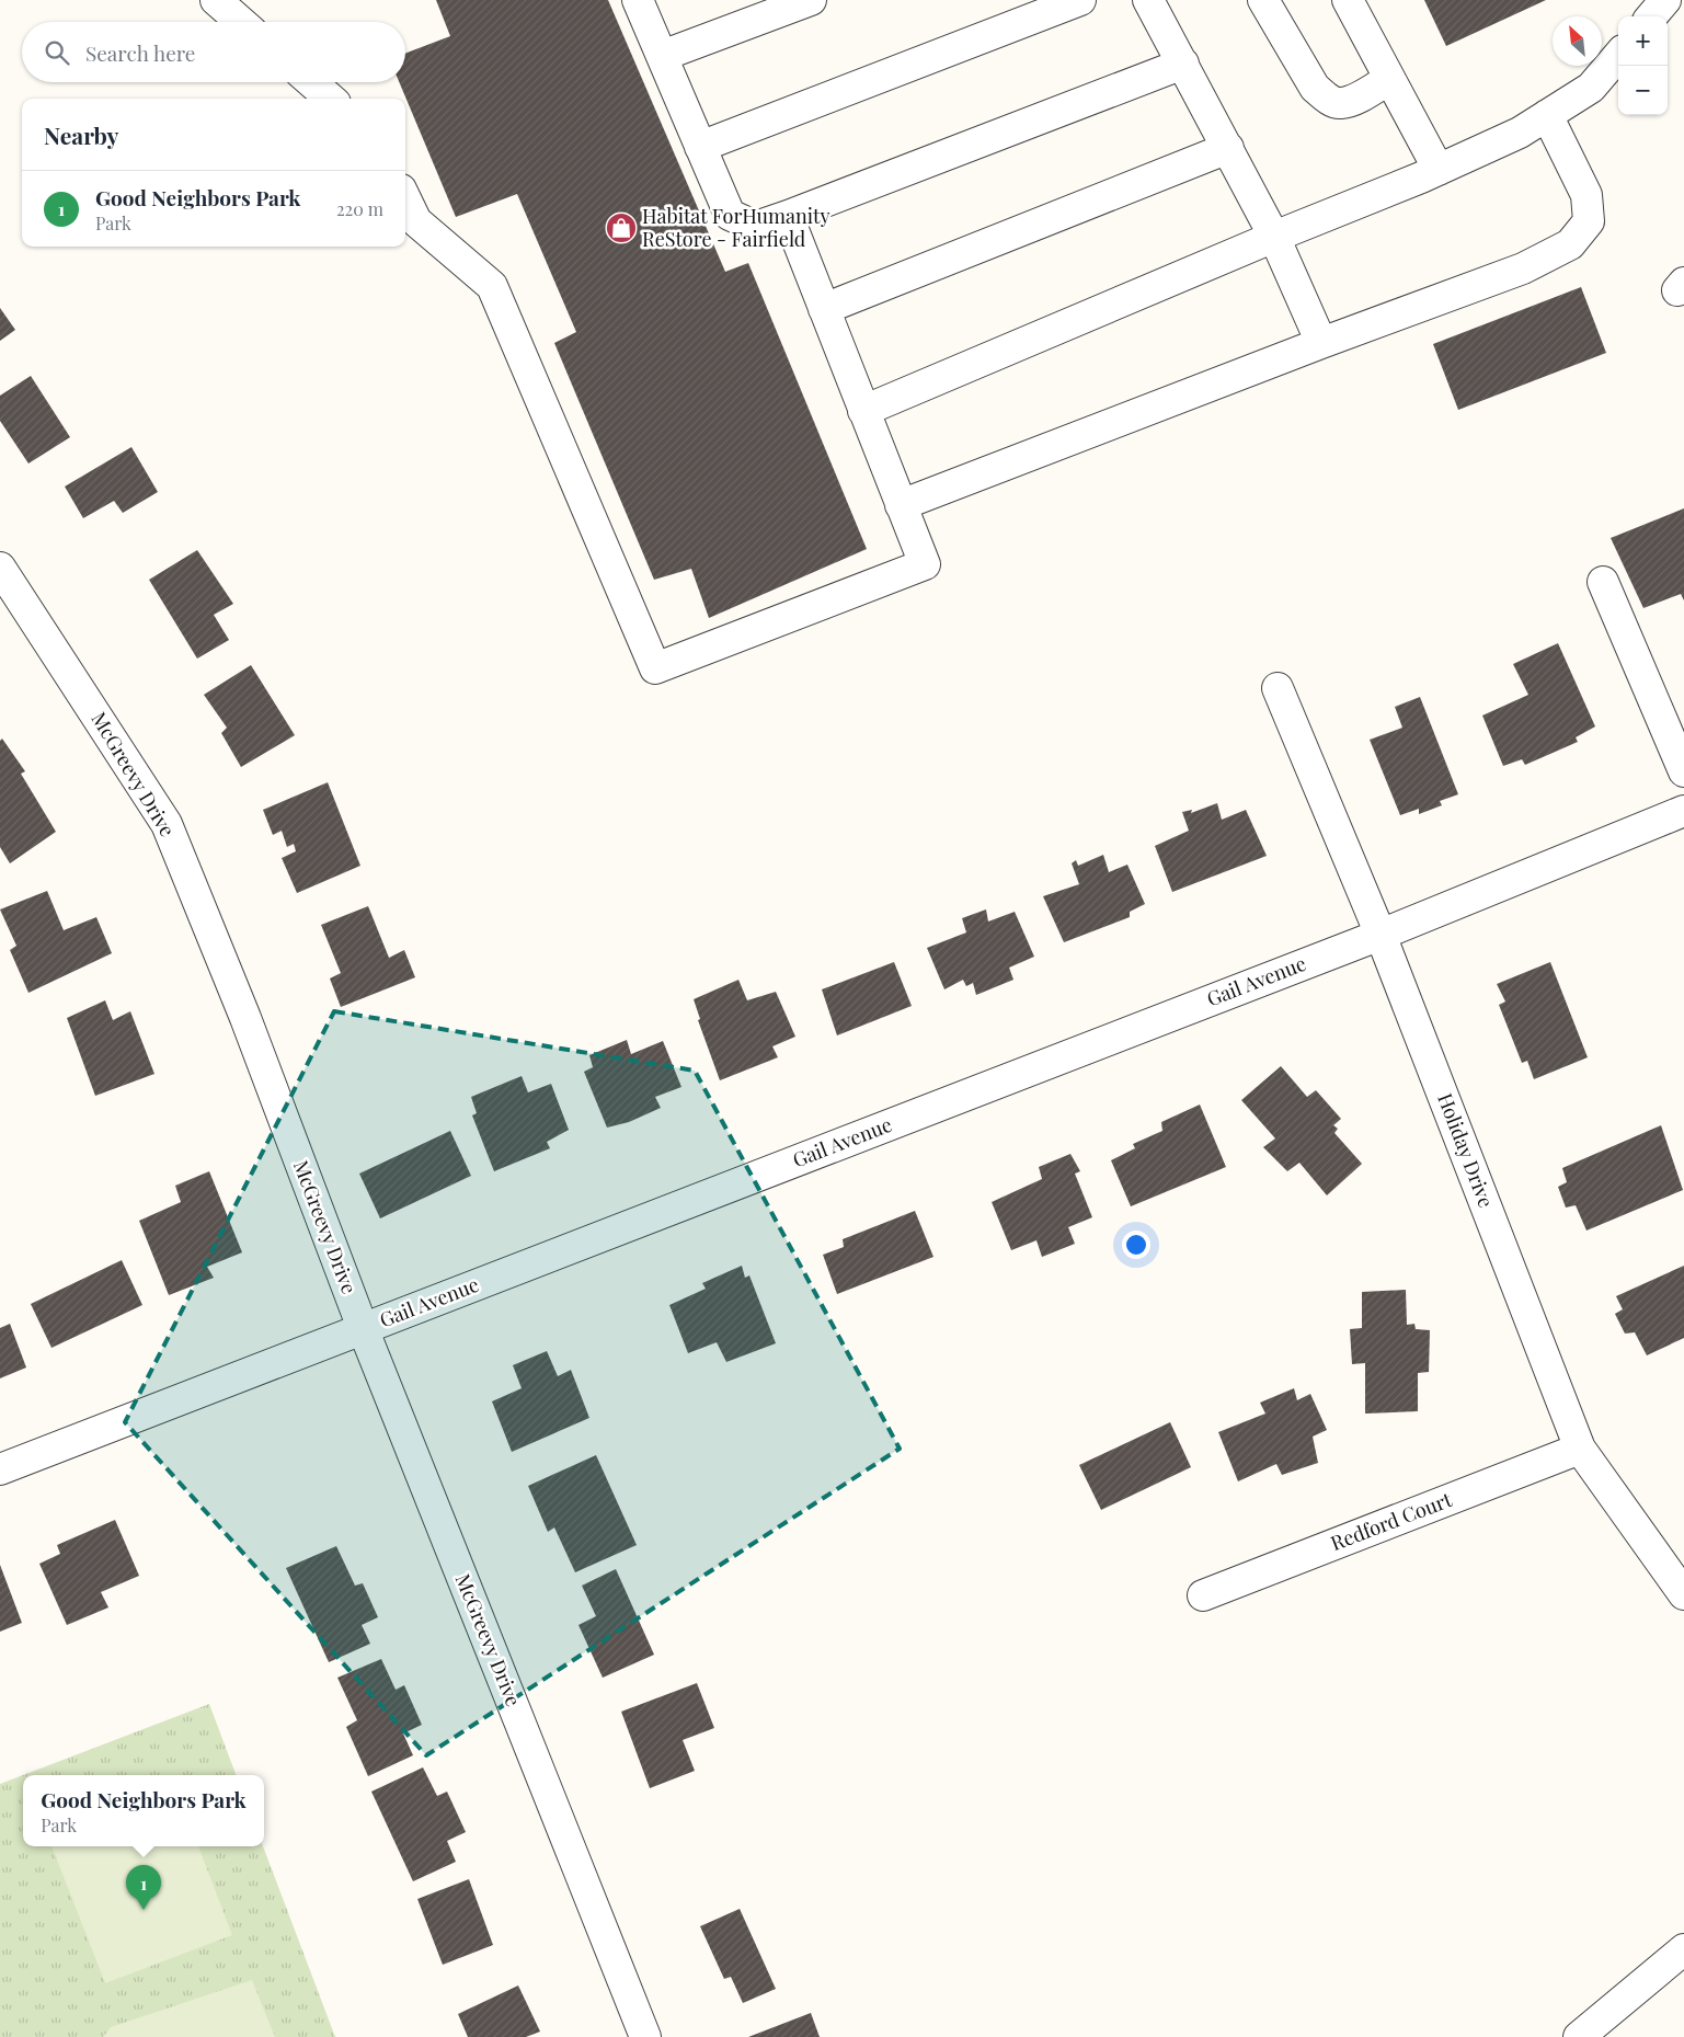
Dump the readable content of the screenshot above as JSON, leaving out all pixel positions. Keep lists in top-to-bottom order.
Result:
{
  "streets": {
    "street": [
      "McGreevy Drive",
      "Gail Avenue",
      "Holiday Drive",
      "Redford Court"
    ]
  },
  "crossings": [
    ["McGreevy Drive", "Gail Avenue"],
    ["Gail Avenue", "Holiday Drive"],
    ["Holiday Drive", "Redford Court"]
  ],
  "places": {
    "shop": ["Habitat ForHumanity ReStore - Fairfield"]
  },
  "north": "top left",
  "page": {
    "map_buttons": ["+", "−"],
    "search": "Search here",
    "heading": "Nearby",
    "list": [
      {
        "mark": "1",
        "name": "Good Neighbors Park",
        "note": "Park",
        "value": "220 m"
      }
    ],
    "popup": ["Good Neighbors Park", "Park"],
    "pins": "1"
  }
}
